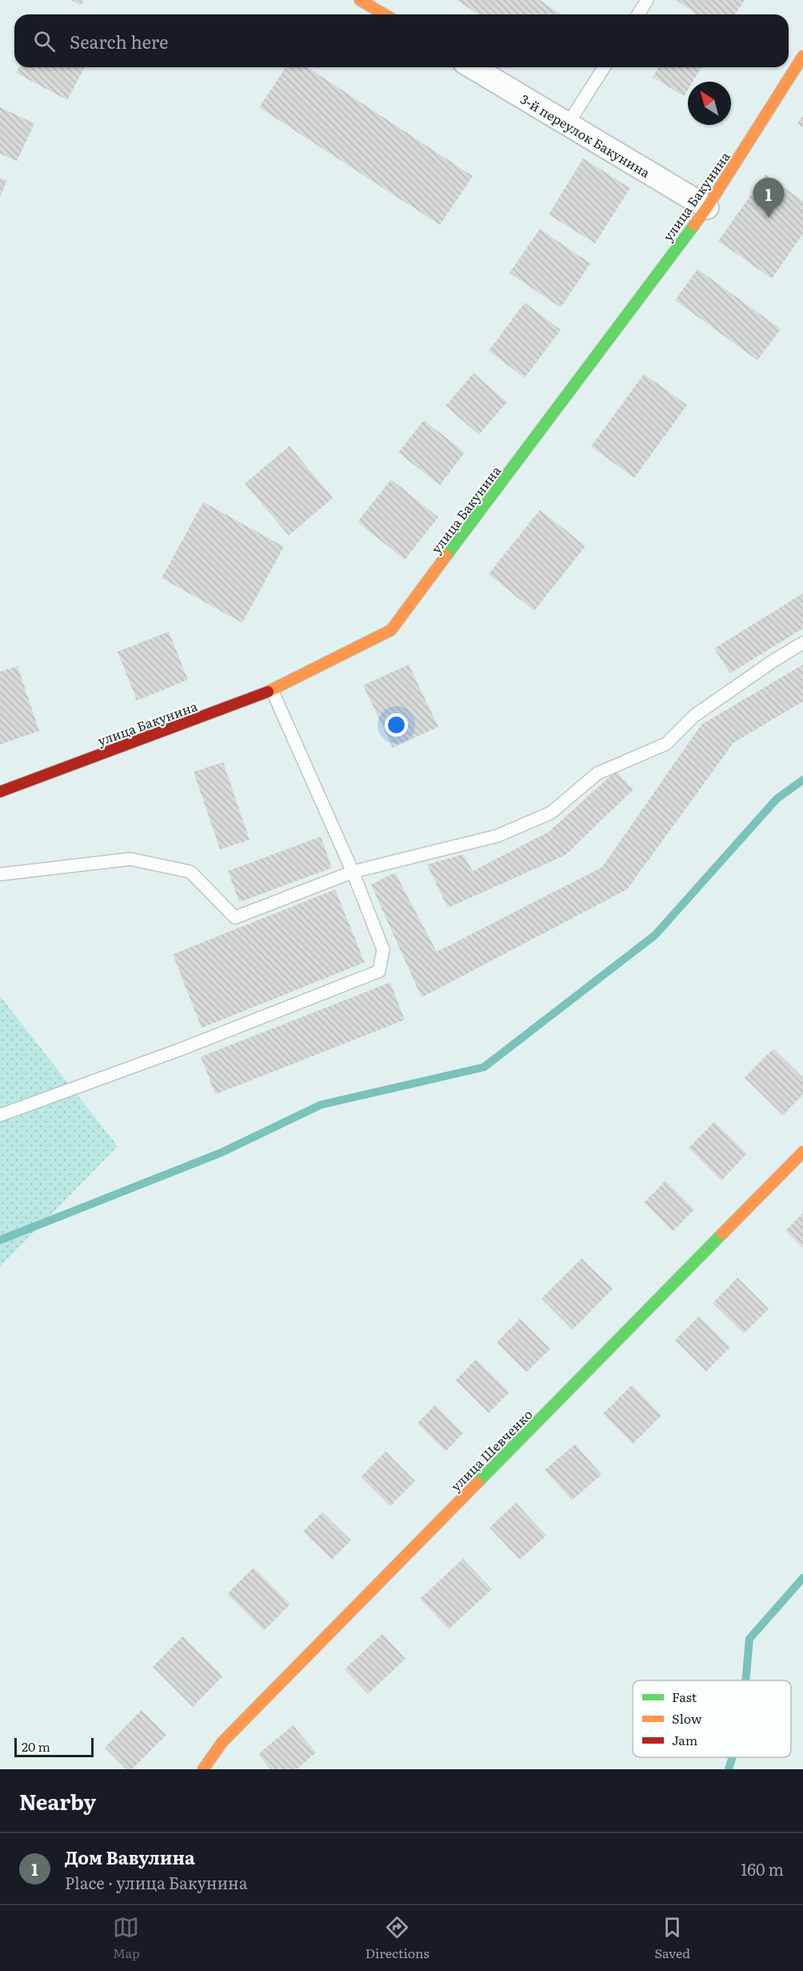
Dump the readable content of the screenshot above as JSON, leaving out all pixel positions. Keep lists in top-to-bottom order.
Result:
{
  "streets": {
    "street": ["3-й переулок Бакунина", "улица Бакунина", "улица Шевченко"]
  },
  "crossings": [
    ["3-й переулок Бакунина", "улица Бакунина"]
  ],
  "legend": ["Fast", "Slow", "Jam"],
  "scale_bar": "20 m",
  "north": "top left",
  "page": {
    "search": "Search here",
    "pins": "1",
    "scale": "20 m",
    "heading": "Nearby",
    "list": [
      {
        "mark": "1",
        "name": "Дом Вавулина",
        "note": "Place · улица Бакунина",
        "value": "160 m"
      }
    ],
    "nav": ["Map", "Directions", "Saved"]
  }
}
